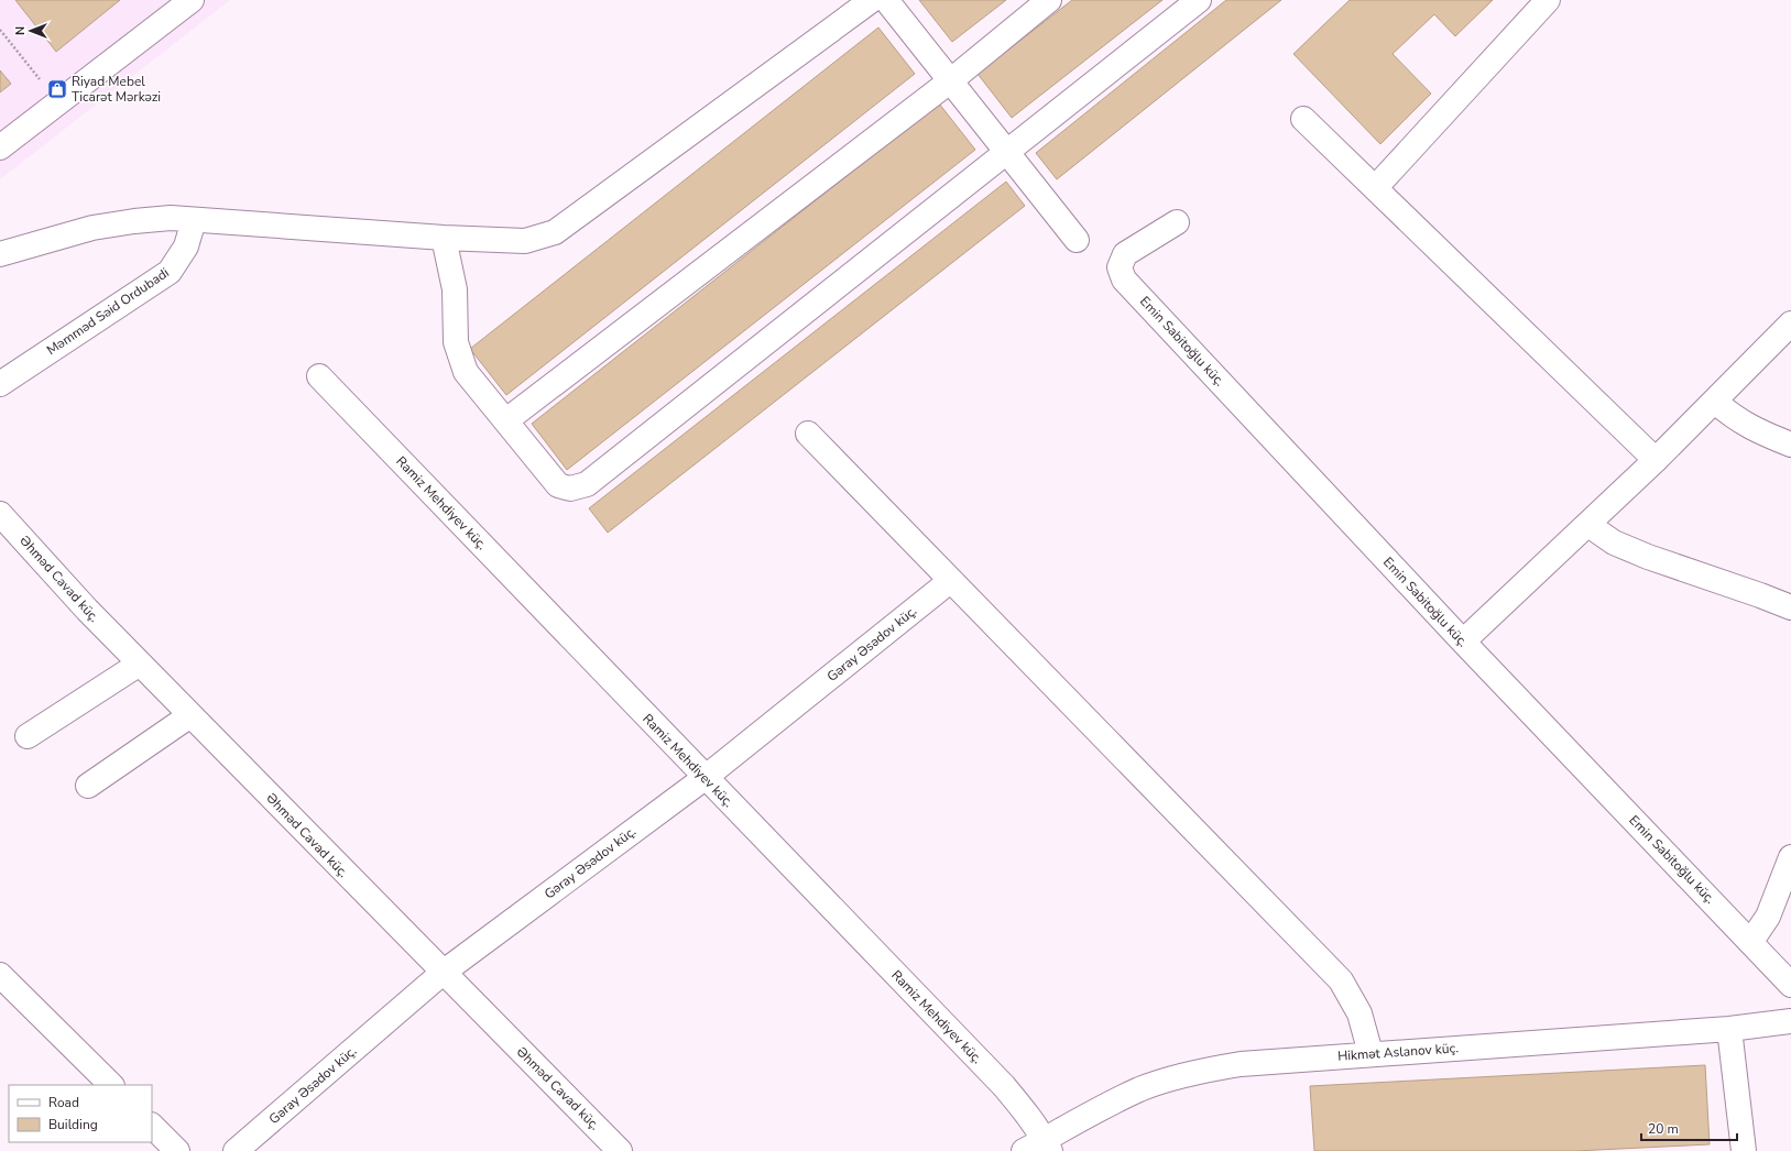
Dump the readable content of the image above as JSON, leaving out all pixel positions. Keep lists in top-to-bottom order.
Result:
{
  "streets": {
    "street": [
      "Məmməd Səid Ordubadi",
      "Emin Sabitoğlu küç.",
      "Ramiz Mehdiyev küç.",
      "Əhməd Cavad küç.",
      "Gəray Əsədov küç.",
      "Hikmət Aslanov küç."
    ]
  },
  "crossings": [
    ["Ramiz Mehdiyev küç.", "Gəray Əsədov küç."],
    ["Ramiz Mehdiyev küç.", "Hikmət Aslanov küç."],
    ["Əhməd Cavad küç.", "Gəray Əsədov küç."]
  ],
  "places": {
    "shop": ["Riyad Mebel Ticarət Mərkəzi"]
  },
  "legend": ["Road", "Building"],
  "scale_bar": "20 m",
  "north": "left"
}
